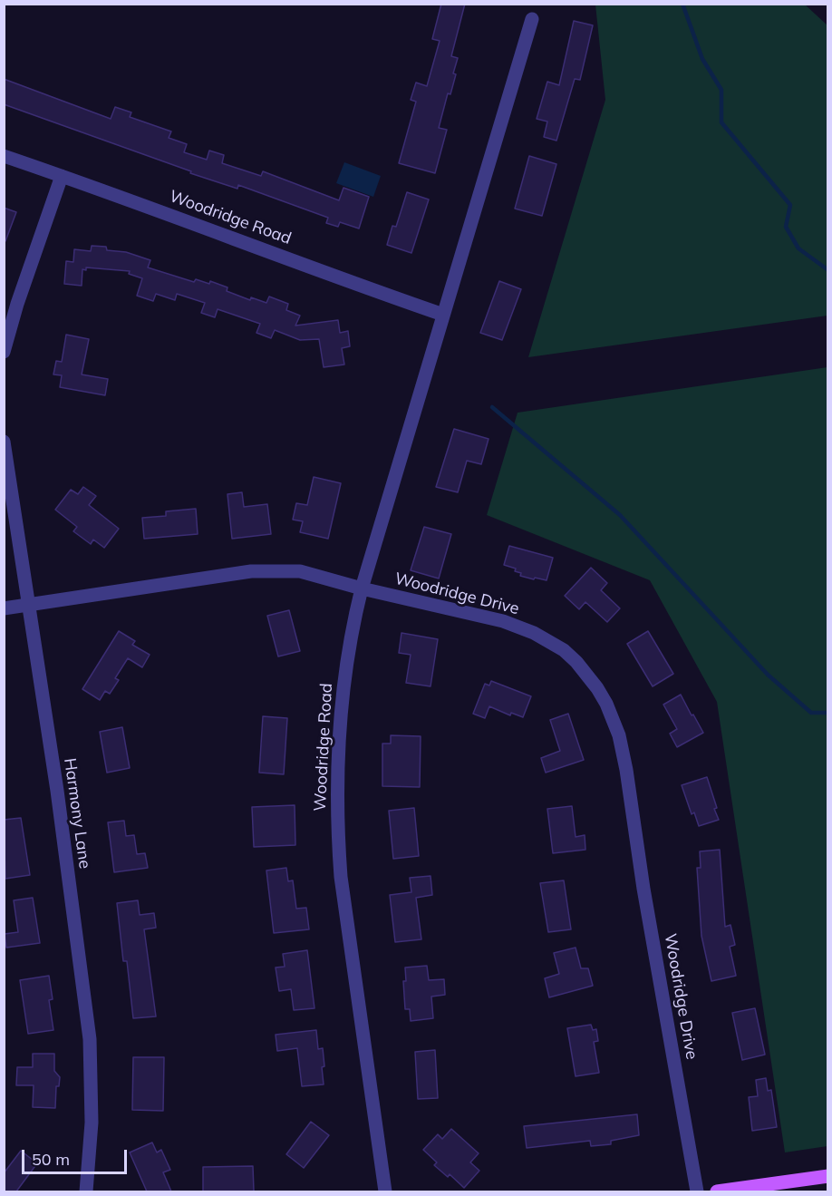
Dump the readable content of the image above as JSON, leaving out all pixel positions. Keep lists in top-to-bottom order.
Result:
{
  "streets": {
    "street": ["Woodridge Road", "Woodridge Drive", "Harmony Lane"]
  },
  "crossings": [
    ["Woodridge Road", "Woodridge Drive"],
    ["Woodridge Drive", "Harmony Lane"]
  ],
  "scale_bar": "50 m"
}
